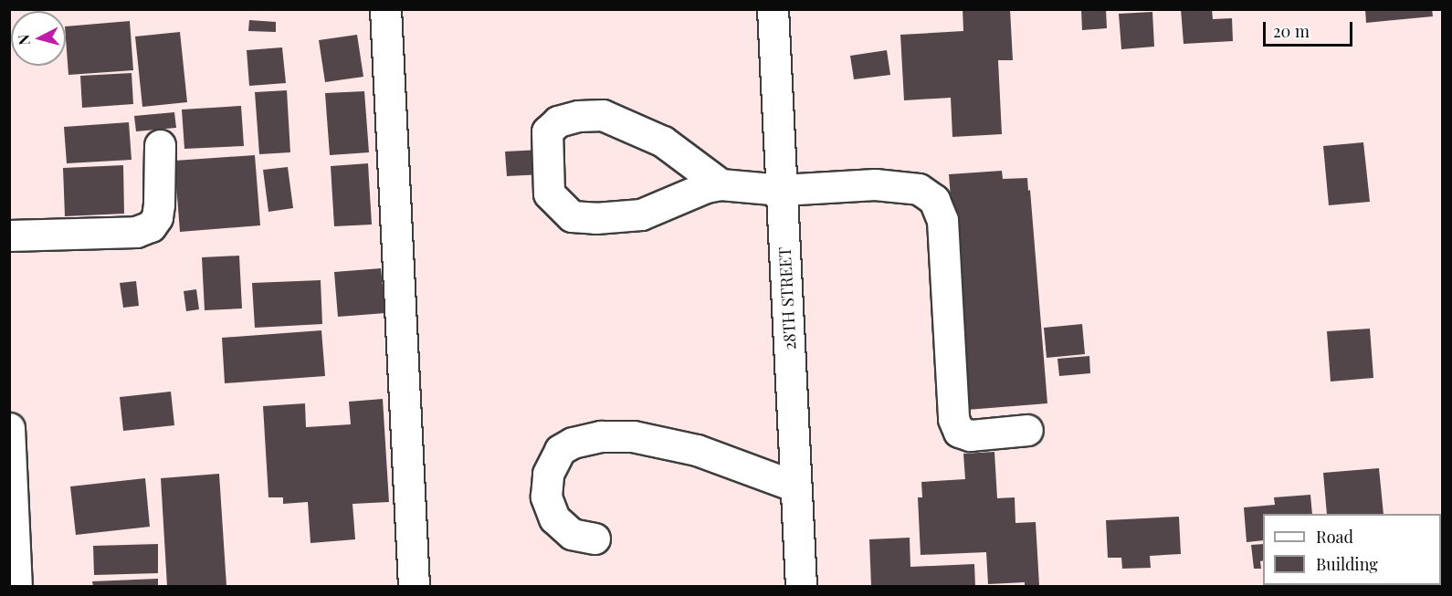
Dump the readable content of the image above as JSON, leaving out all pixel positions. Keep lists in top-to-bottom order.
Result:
{
  "streets": {
    "street": ["28TH STREET"]
  },
  "legend": ["Road", "Building"],
  "scale_bar": "20 m",
  "north": "left"
}
